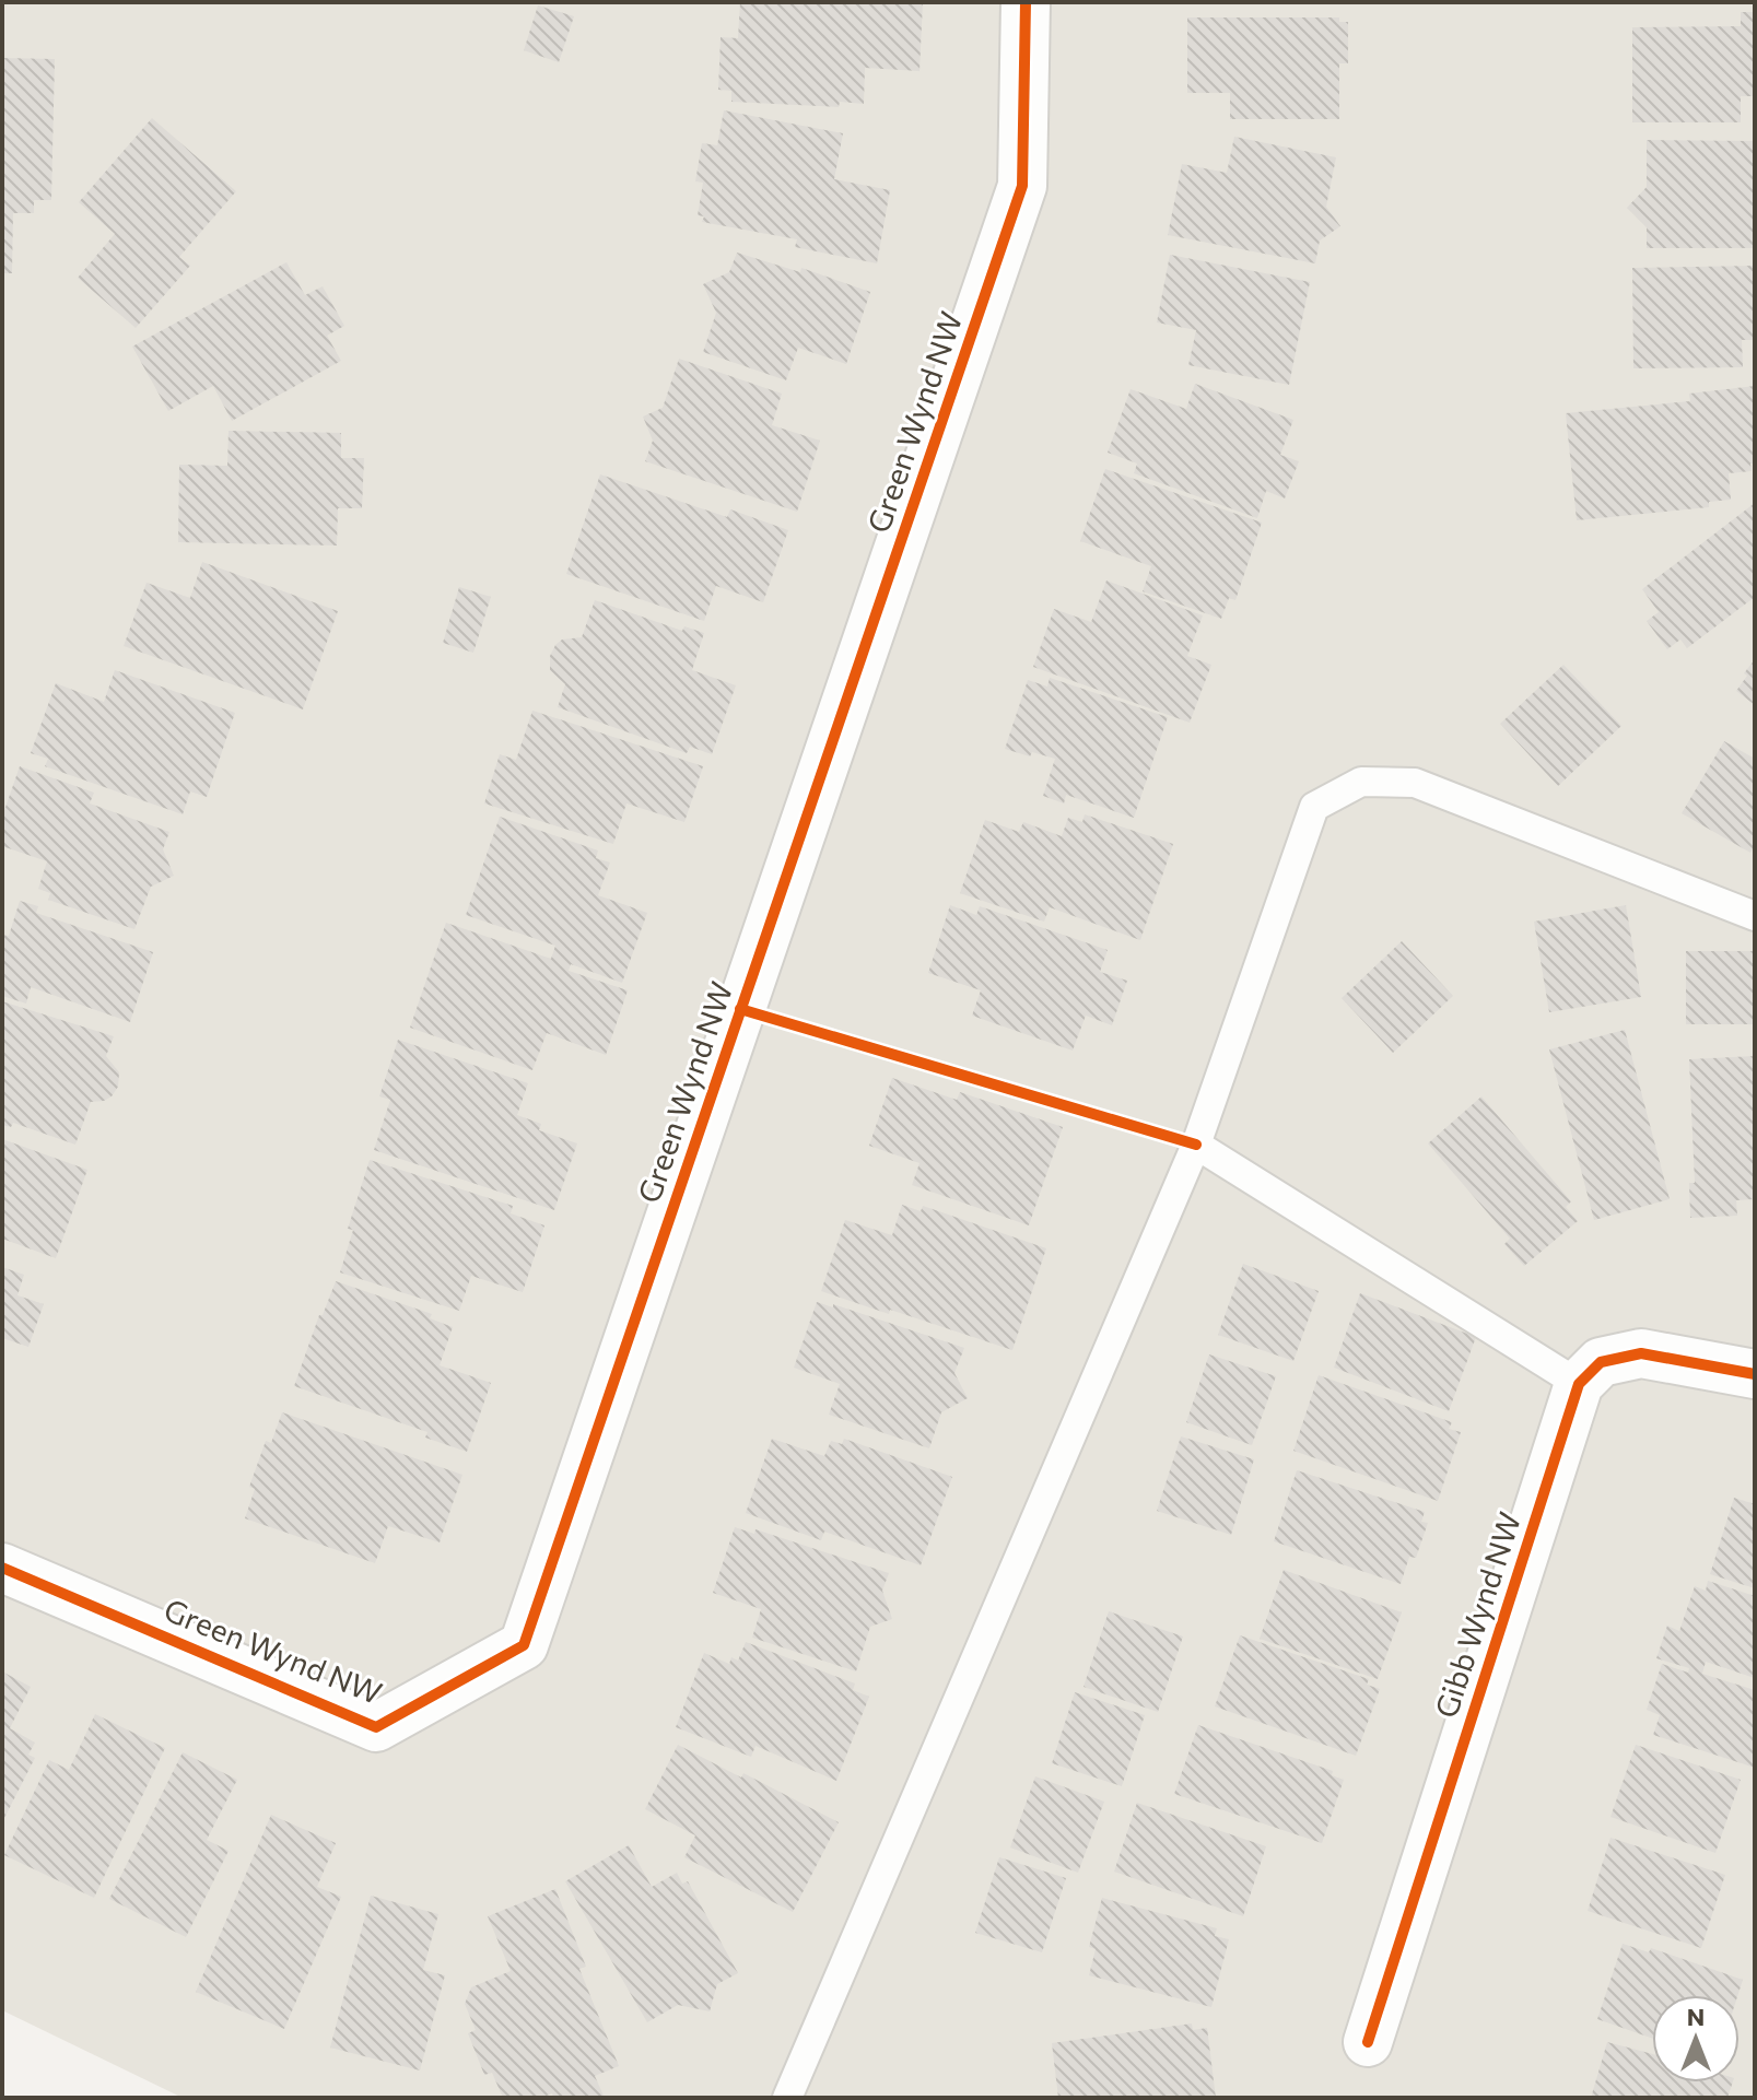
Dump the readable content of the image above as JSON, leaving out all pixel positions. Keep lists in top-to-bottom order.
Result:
{
  "streets": {
    "street": ["Green Wynd NW", "Gibb Wynd NW"]
  },
  "north": "top"
}
